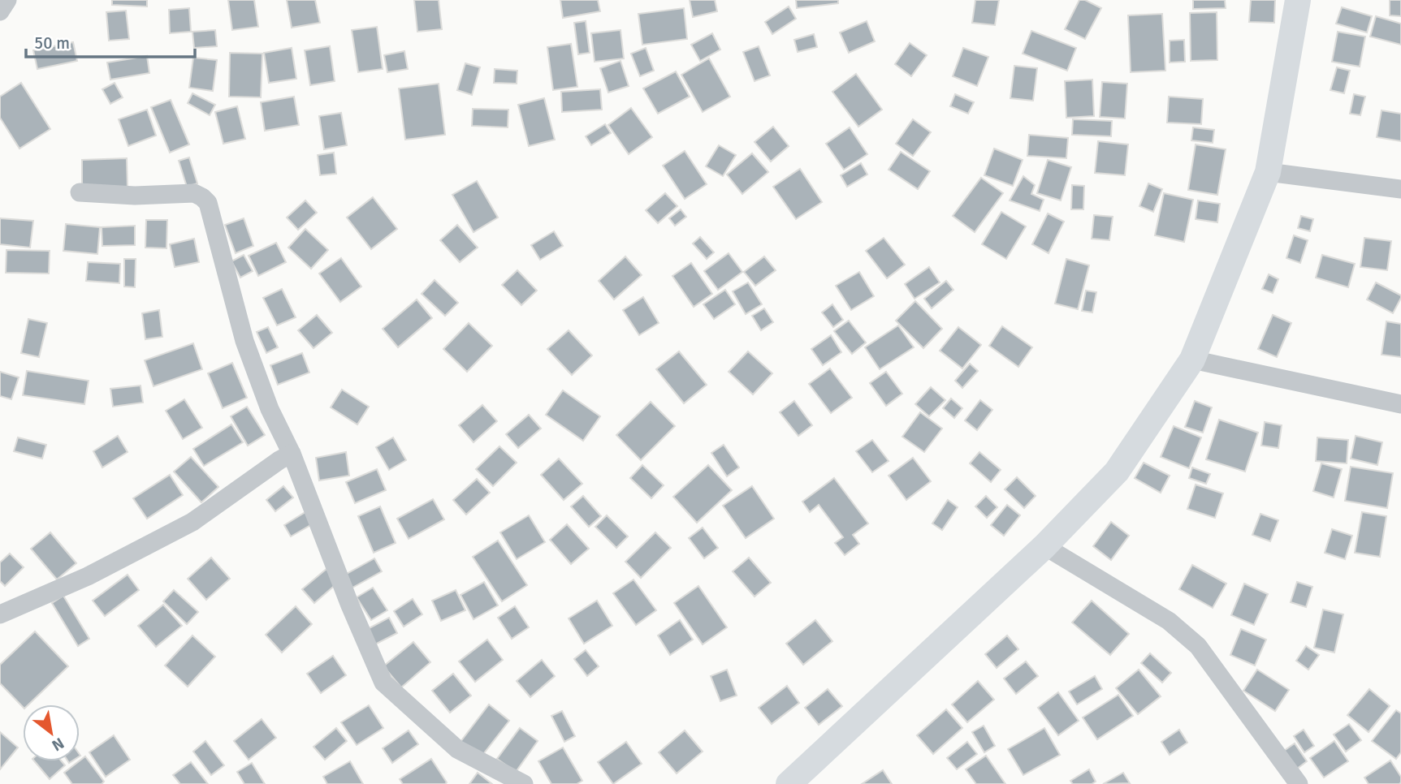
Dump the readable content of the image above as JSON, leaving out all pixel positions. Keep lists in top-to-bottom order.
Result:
{
  "scale_bar": "50 m",
  "north": "bottom right"
}
